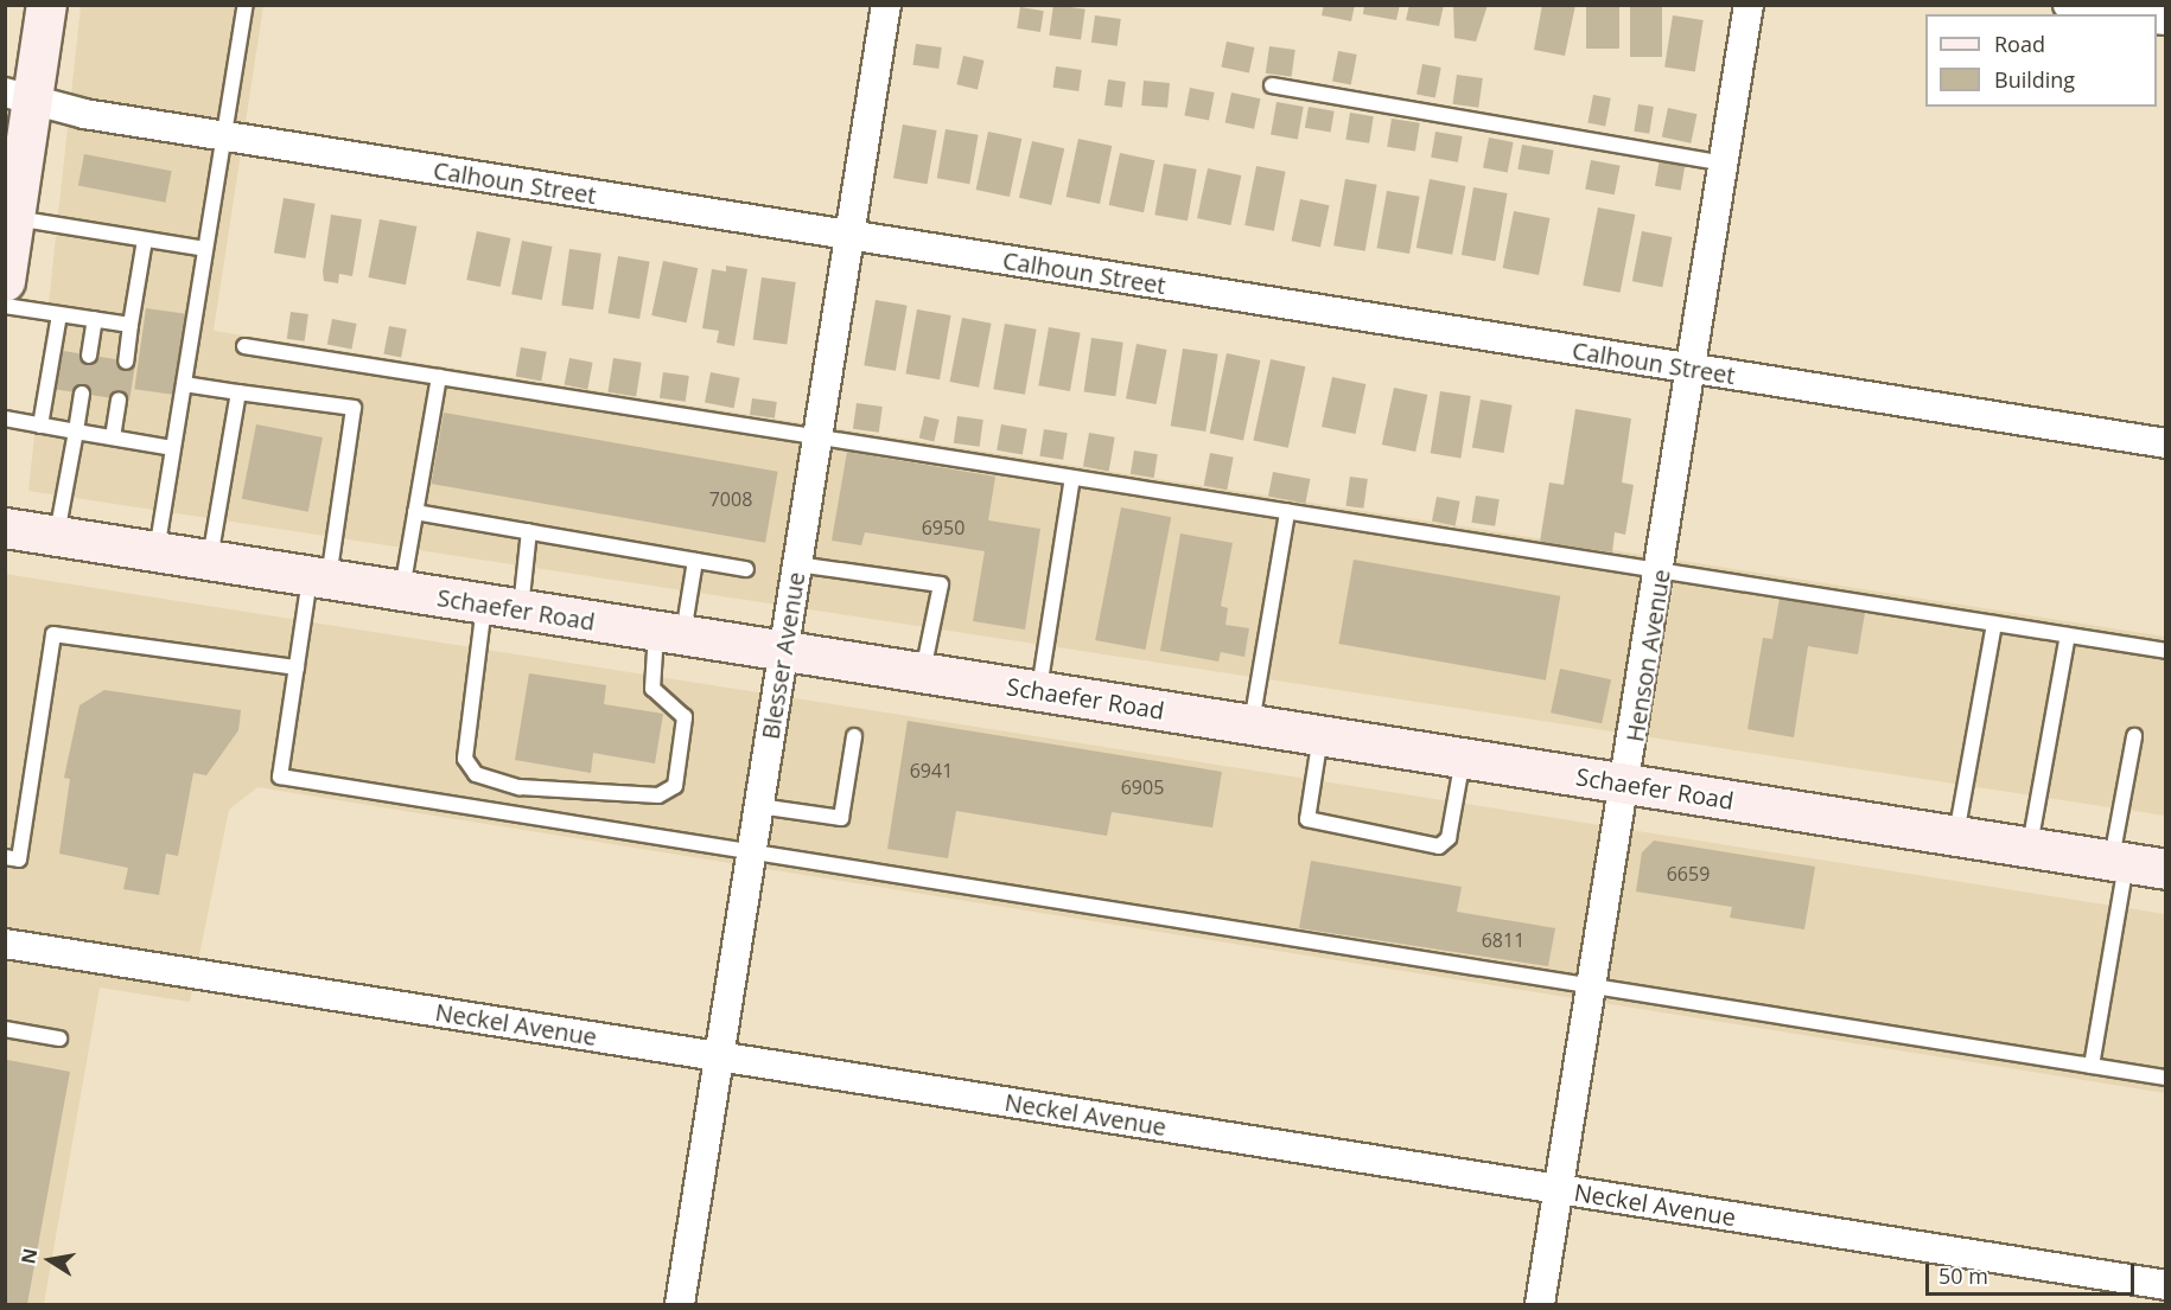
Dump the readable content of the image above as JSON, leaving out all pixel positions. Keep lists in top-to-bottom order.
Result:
{
  "streets": {
    "main road": ["Schaefer Road"],
    "street": [
      "Calhoun Street",
      "Blesser Avenue",
      "Henson Avenue",
      "Neckel Avenue"
    ]
  },
  "crossings": [
    ["Calhoun Street", "Blesser Avenue"],
    ["Calhoun Street", "Henson Avenue"],
    ["Schaefer Road", "Blesser Avenue"],
    ["Schaefer Road", "Henson Avenue"],
    ["Blesser Avenue", "Neckel Avenue"],
    ["Henson Avenue", "Neckel Avenue"]
  ],
  "house_numbers": [
    "7008",
    "6950",
    "6941",
    "6905",
    "6659",
    "6811"
  ],
  "legend": ["Road", "Building"],
  "scale_bar": "50 m",
  "north": "left"
}
